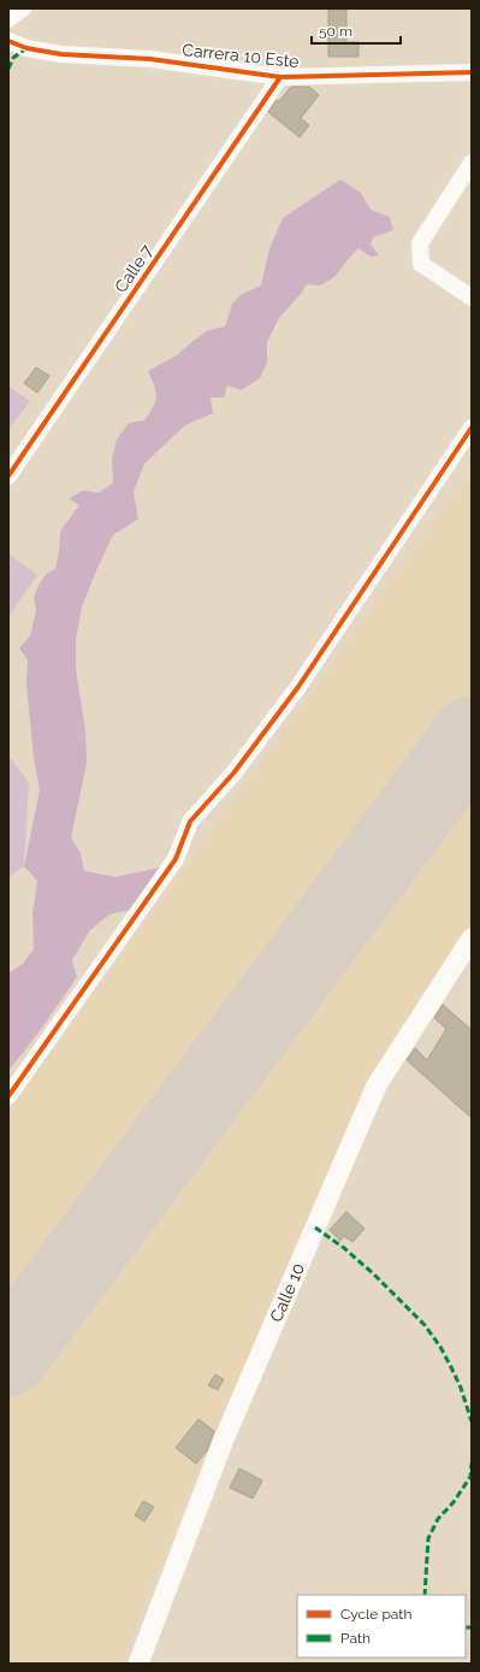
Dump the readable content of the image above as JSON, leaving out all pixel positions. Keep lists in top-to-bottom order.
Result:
{
  "streets": {
    "main road": ["Calle 10"],
    "street": ["Carrera 10 Este", "Calle 7"]
  },
  "crossings": [
    ["Carrera 10 Este", "Calle 7"]
  ],
  "legend": ["Cycle path", "Path"],
  "scale_bar": "50 m"
}
